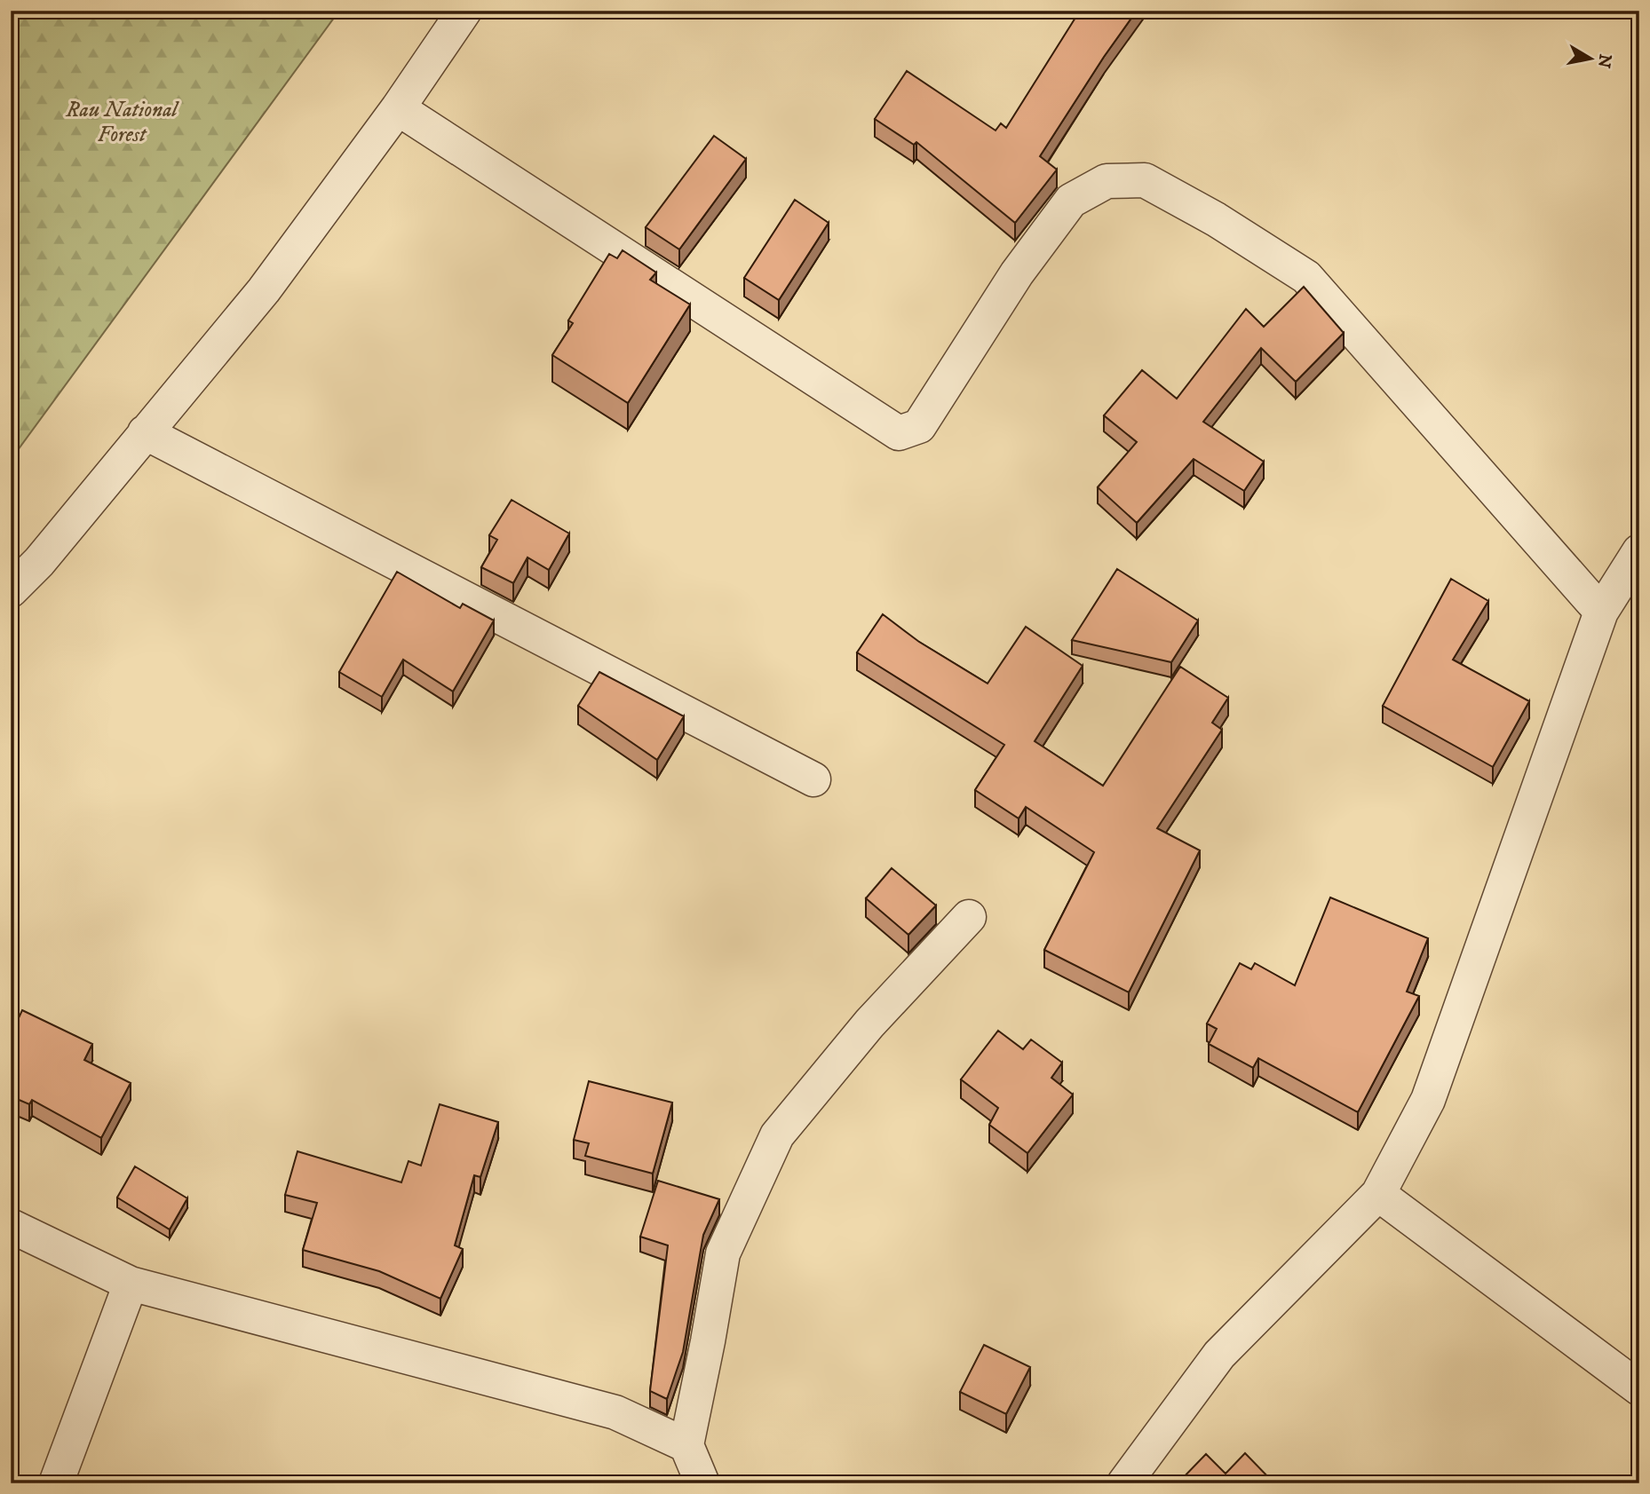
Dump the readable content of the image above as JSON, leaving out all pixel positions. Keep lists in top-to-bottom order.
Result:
{
  "parks": ["Rau National Forest"],
  "north": "right"
}
